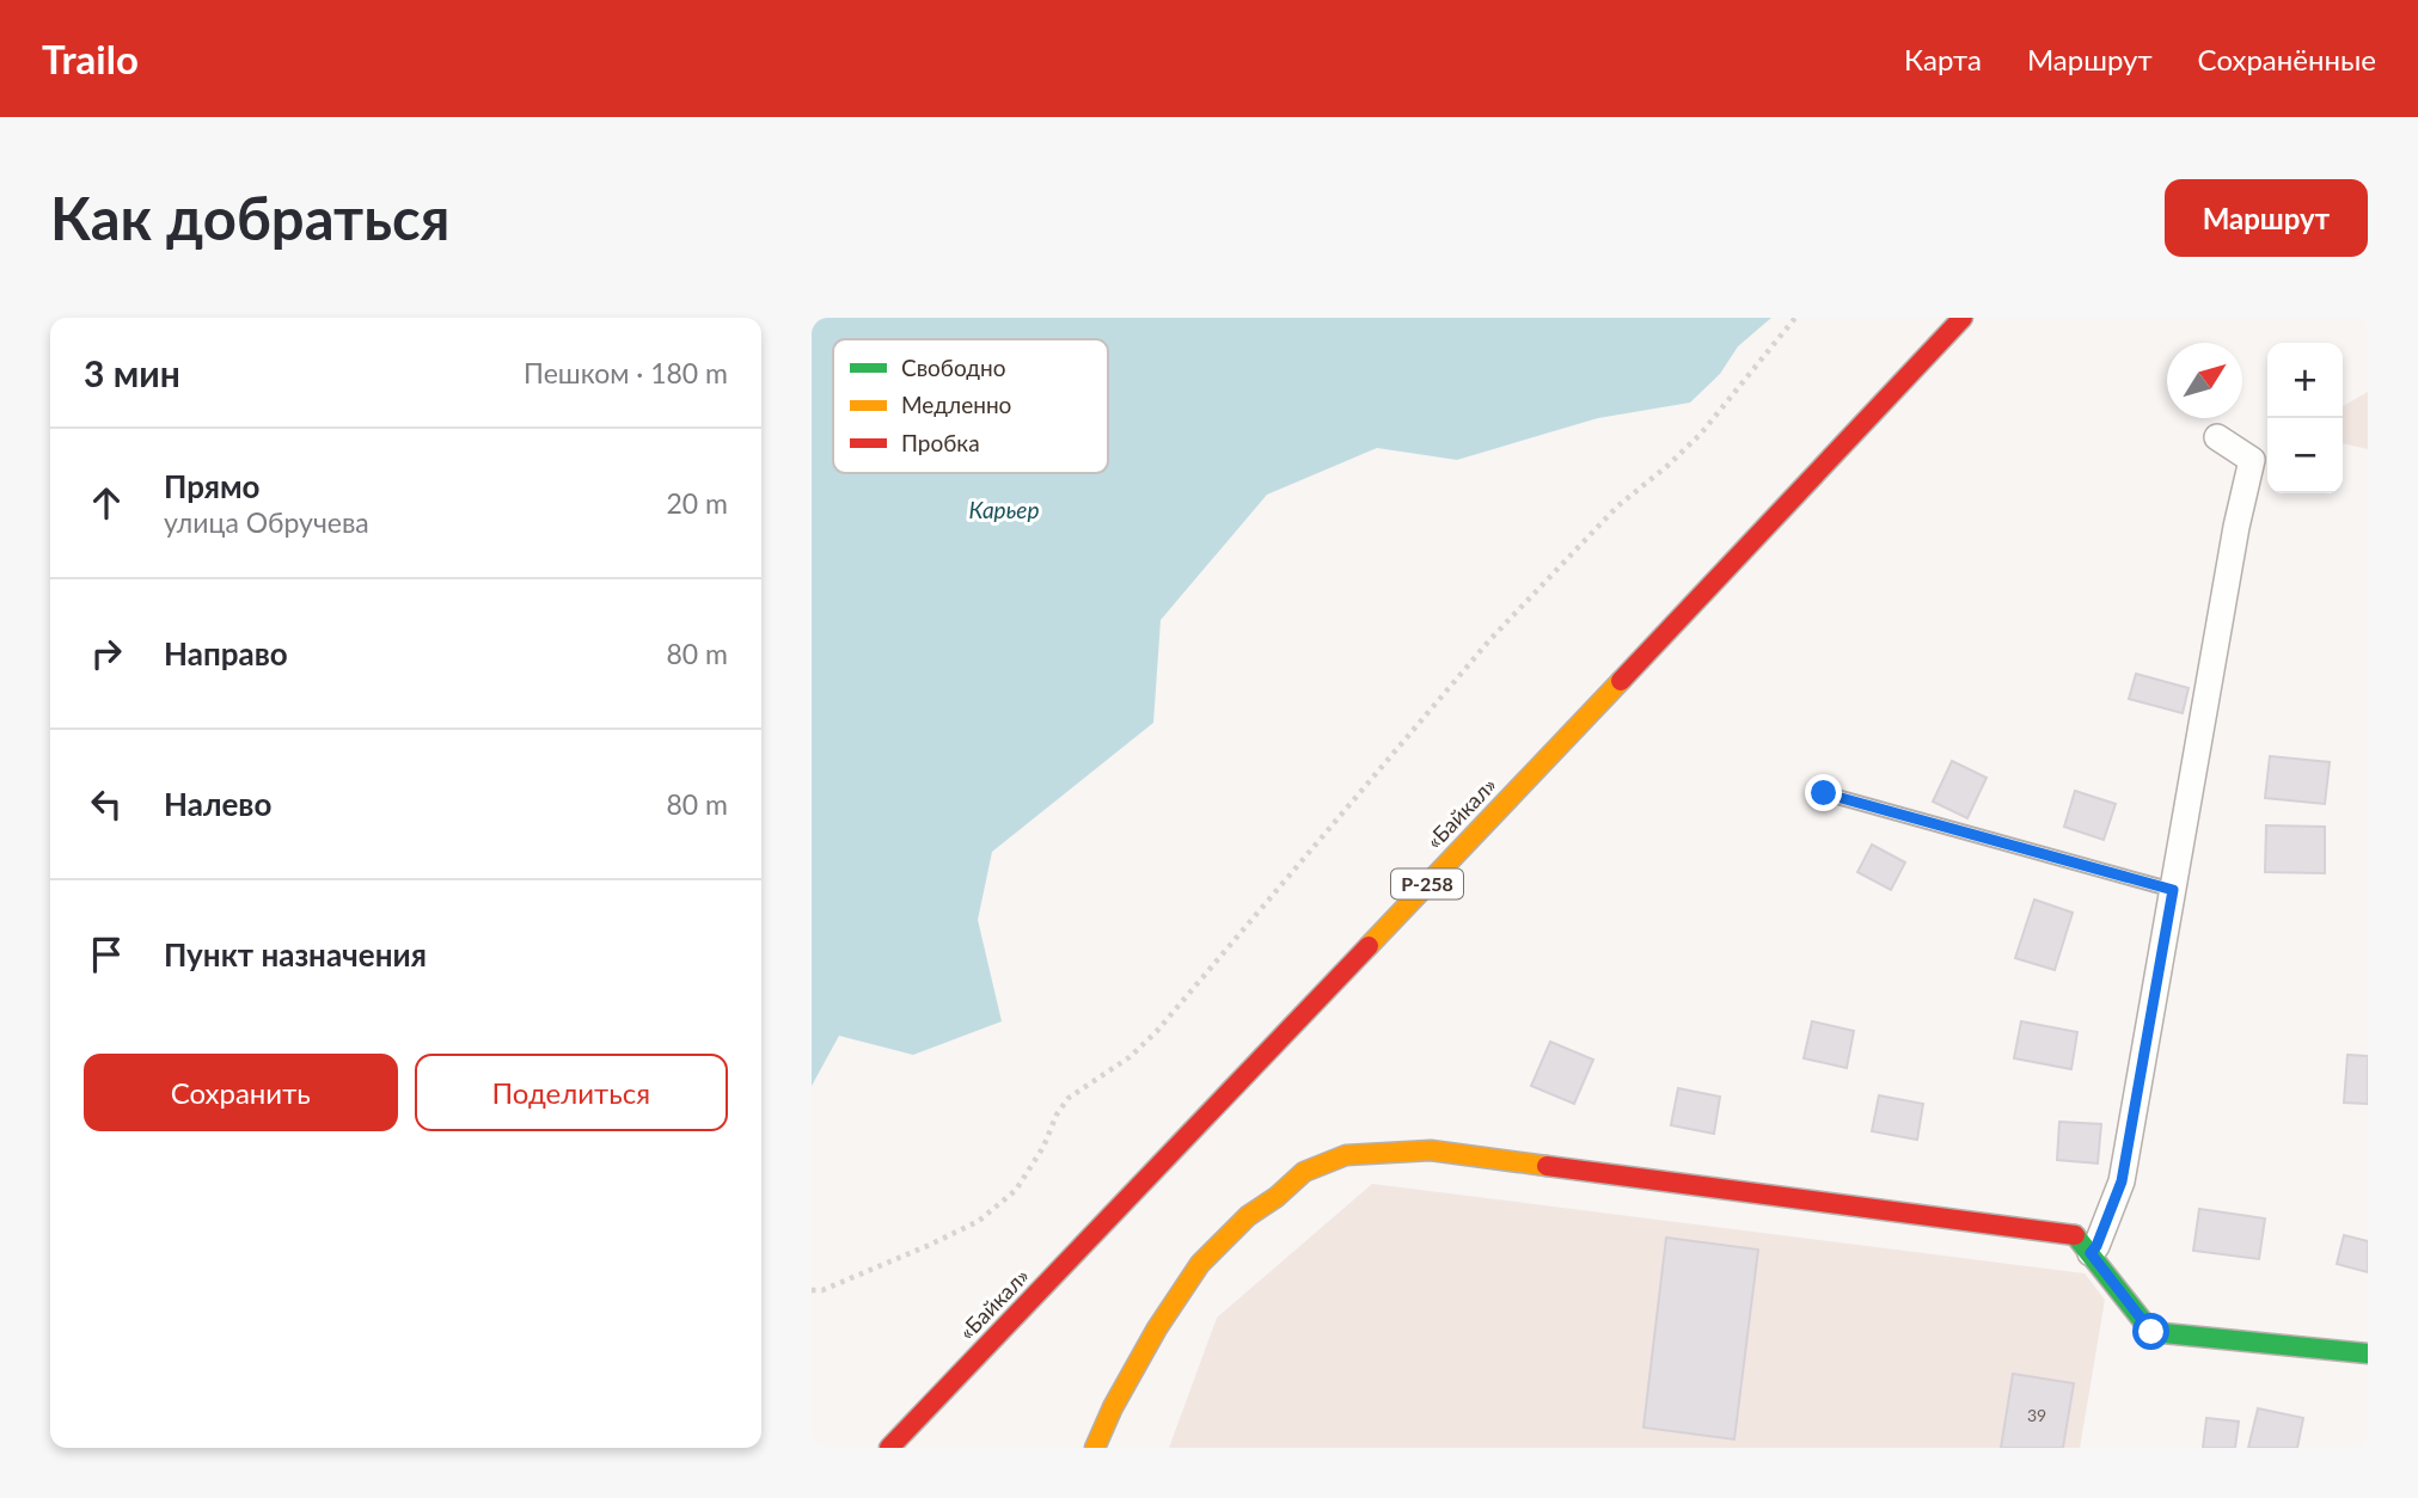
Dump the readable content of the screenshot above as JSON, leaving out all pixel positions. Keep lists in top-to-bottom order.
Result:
{
  "streets": {
    "main road": ["«Байкал»", "Р-258"]
  },
  "water": ["Карьер"],
  "house_numbers": ["39"],
  "legend": ["Свободно", "Медленно", "Пробка"],
  "north": "top right",
  "page": {
    "header": "Trailo",
    "nav": ["Карта", "Маршрут", "Сохранённые"],
    "buttons": [
      "Маршрут",
      ["Сохранить", "Поделиться"]
    ],
    "title": "Как добраться",
    "heading": ["3 мин", "Пешком · 180 m"],
    "map_buttons": ["+", "−"],
    "list": [
      ["Прямо", "улица Обручева", "20 m"],
      ["Направо", "80 m"],
      ["Налево", "80 m"],
      "Пункт назначения"
    ]
  }
}
